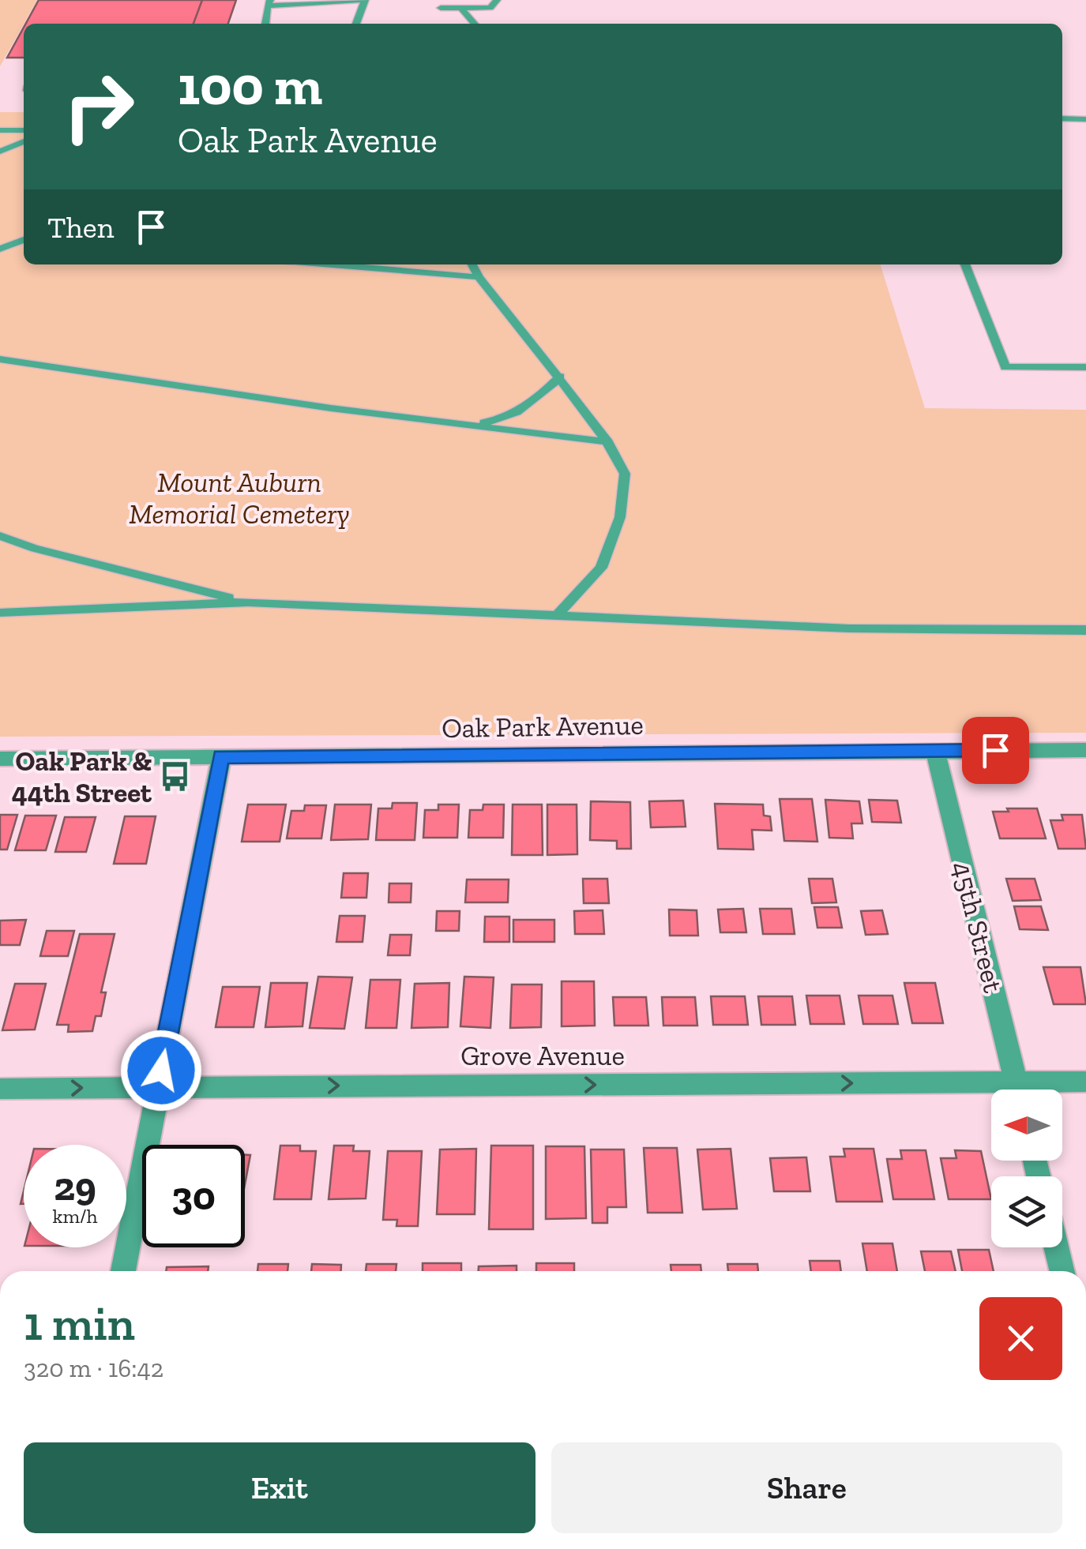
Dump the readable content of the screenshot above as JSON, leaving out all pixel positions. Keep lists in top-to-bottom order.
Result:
{
  "streets": {
    "street": ["Oak Park Avenue", "45th Street", "Grove Avenue"]
  },
  "crossings": [
    ["Oak Park Avenue", "45th Street"]
  ],
  "one_way": ["Grove Avenue"],
  "parks": ["Mount Auburn Memorial Cemetery"],
  "places": {
    "bus stop": ["Oak Park & 44th Street"]
  },
  "north": "left",
  "page": {
    "turn": ["100 m", "Oak Park Avenue"],
    "then": "Then",
    "speed": "29 km/h",
    "limit": "30",
    "heading": ["1 min", "320 m · 16:42"],
    "buttons": ["Exit", "Share"]
  }
}
